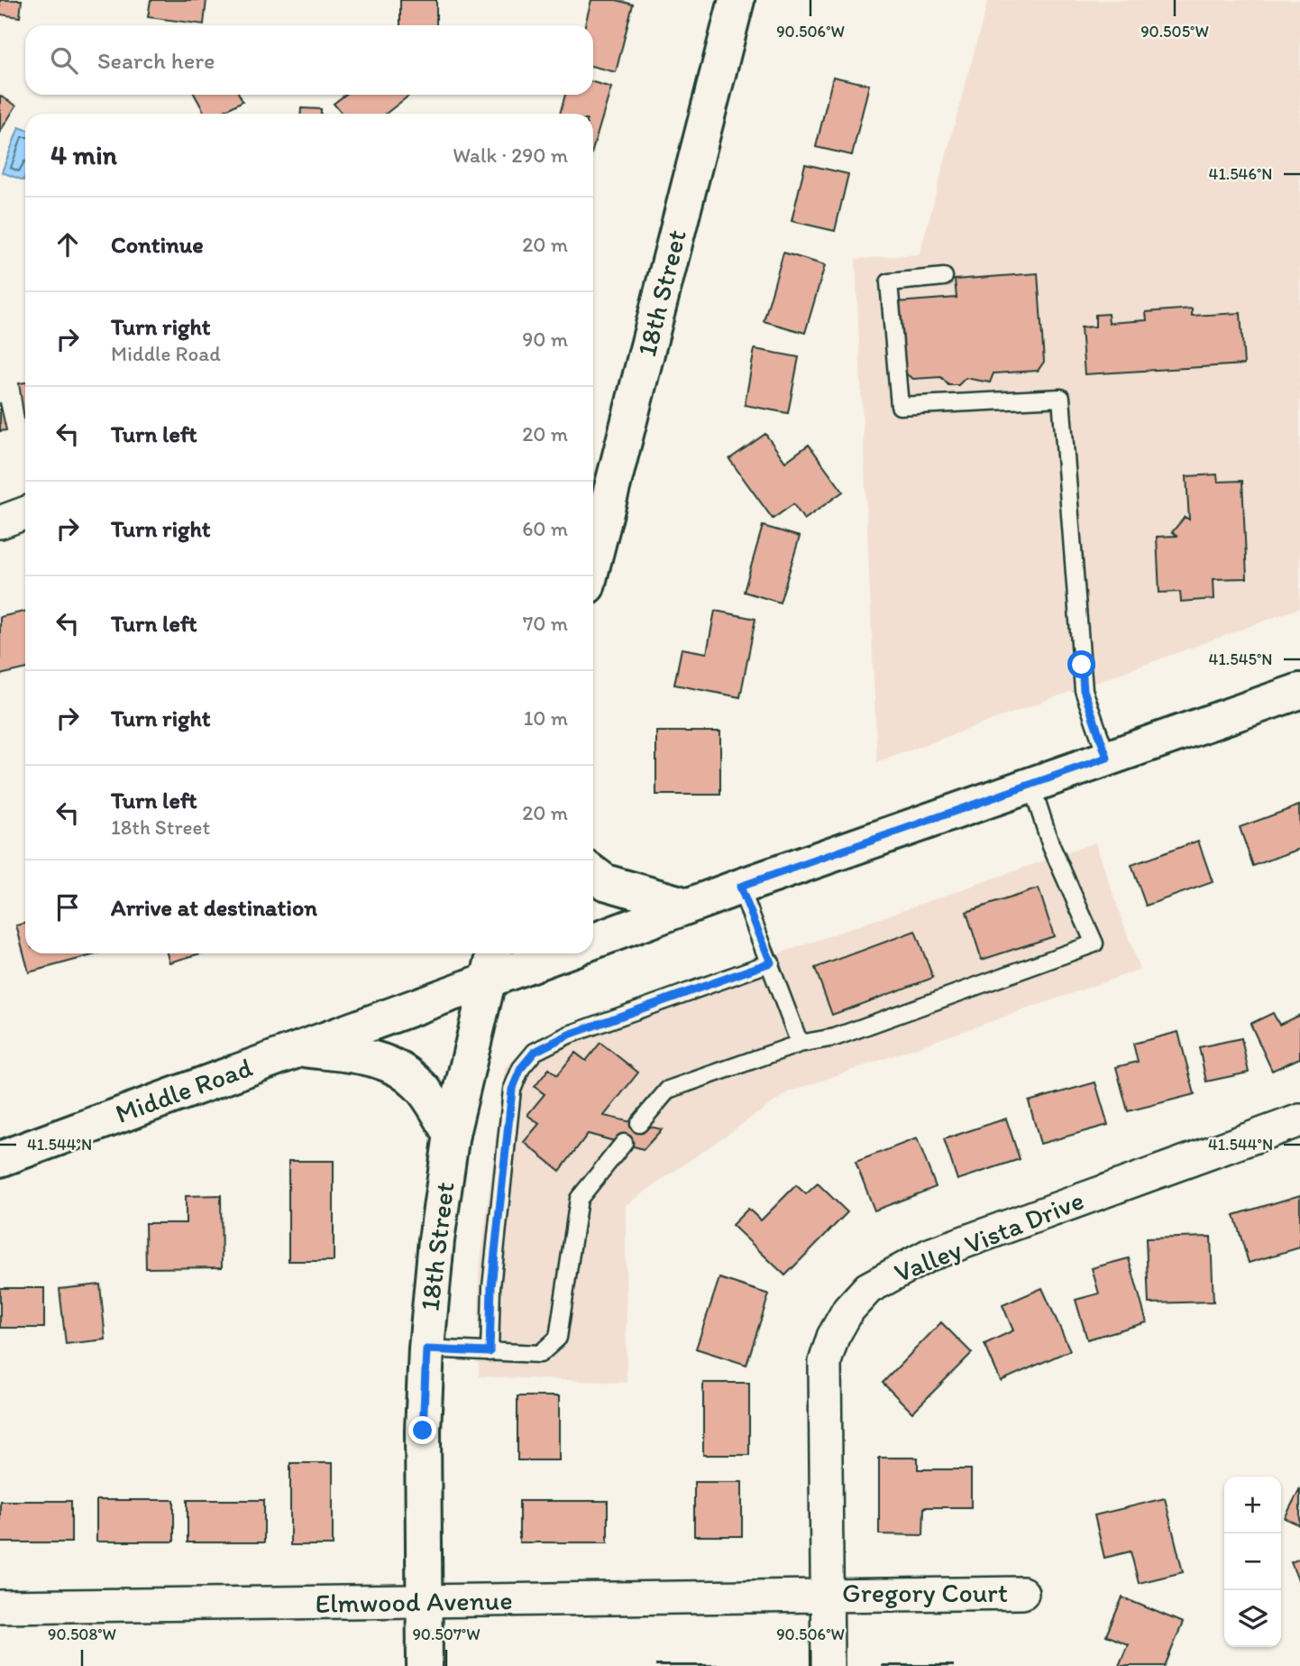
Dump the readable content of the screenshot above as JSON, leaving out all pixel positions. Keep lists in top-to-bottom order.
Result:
{
  "streets": {
    "main road": ["18th Street", "Middle Road"],
    "street": ["Valley Vista Drive", "Gregory Court", "Elmwood Avenue"]
  },
  "crossings": [
    ["18th Street", "Middle Road"],
    ["18th Street", "Elmwood Avenue"],
    ["Valley Vista Drive", "Gregory Court"],
    ["Valley Vista Drive", "Elmwood Avenue"],
    ["Gregory Court", "Elmwood Avenue"]
  ],
  "page": {
    "search": "Search here",
    "heading": ["4 min", "Walk · 290 m"],
    "list": [
      ["Continue", "20 m"],
      ["Turn right", "Middle Road", "90 m"],
      ["Turn left", "20 m"],
      ["Turn right", "60 m"],
      ["Turn left", "70 m"],
      ["Turn right", "10 m"],
      ["Turn left", "18th Street", "20 m"],
      "Arrive at destination"
    ],
    "map_buttons": ["+", "−"]
  },
  "coordinates": [
    "90.506°W",
    "90.505°W",
    "41.546°N",
    "41.545°N",
    "41.544°N",
    "90.508°W",
    "90.507°W"
  ]
}
